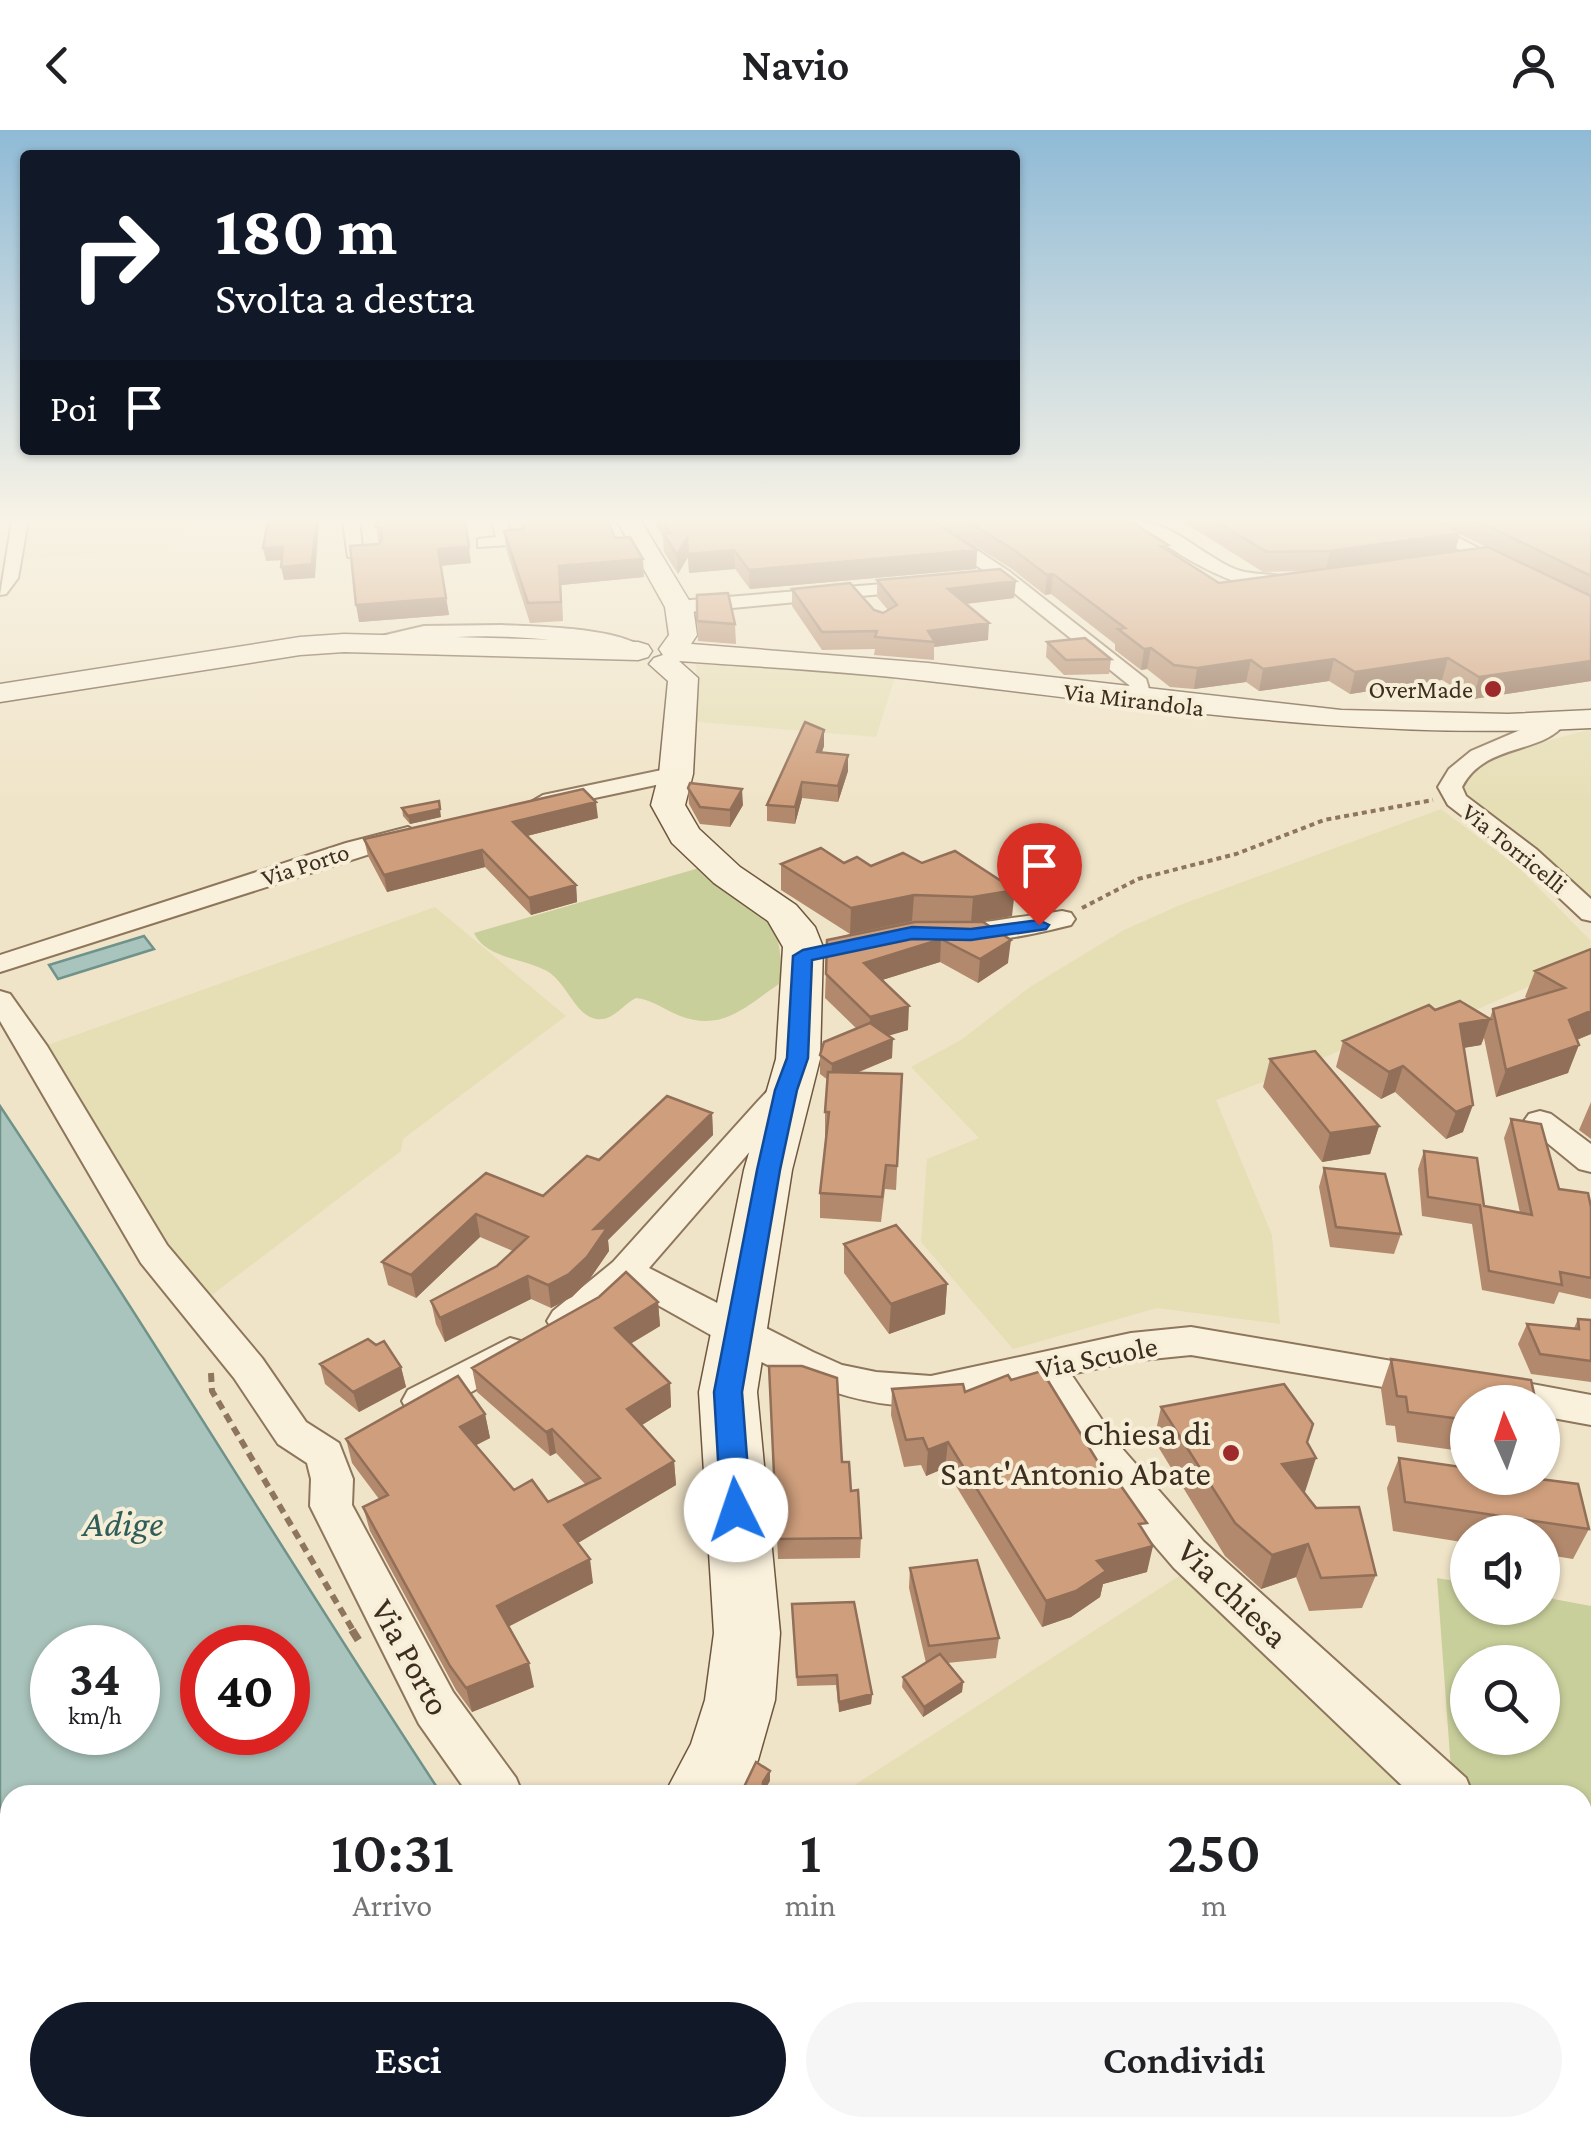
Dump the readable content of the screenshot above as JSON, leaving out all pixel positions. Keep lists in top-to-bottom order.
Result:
{
  "streets": {
    "street": [
      "Via Mirandola",
      "Via Torricelli",
      "Via Porto",
      "Via Scuole",
      "Via chiesa"
    ]
  },
  "crossings": [
    ["Via Mirandola", "Via Torricelli"],
    ["Via Scuole", "Via chiesa"]
  ],
  "water": ["Adige"],
  "places": ["OverMade", "Chiesa di Sant'Antonio Abate"],
  "north": "top",
  "page": {
    "header": "Navio",
    "turn": ["180 m", "Svolta a destra"],
    "then": "Poi",
    "speed": "34 km/h",
    "limit": "40",
    "eta": [
      "10:31",
      "Arrivo",
      "1",
      "min",
      "250",
      "m"
    ],
    "buttons": ["Esci", "Condividi"]
  }
}
